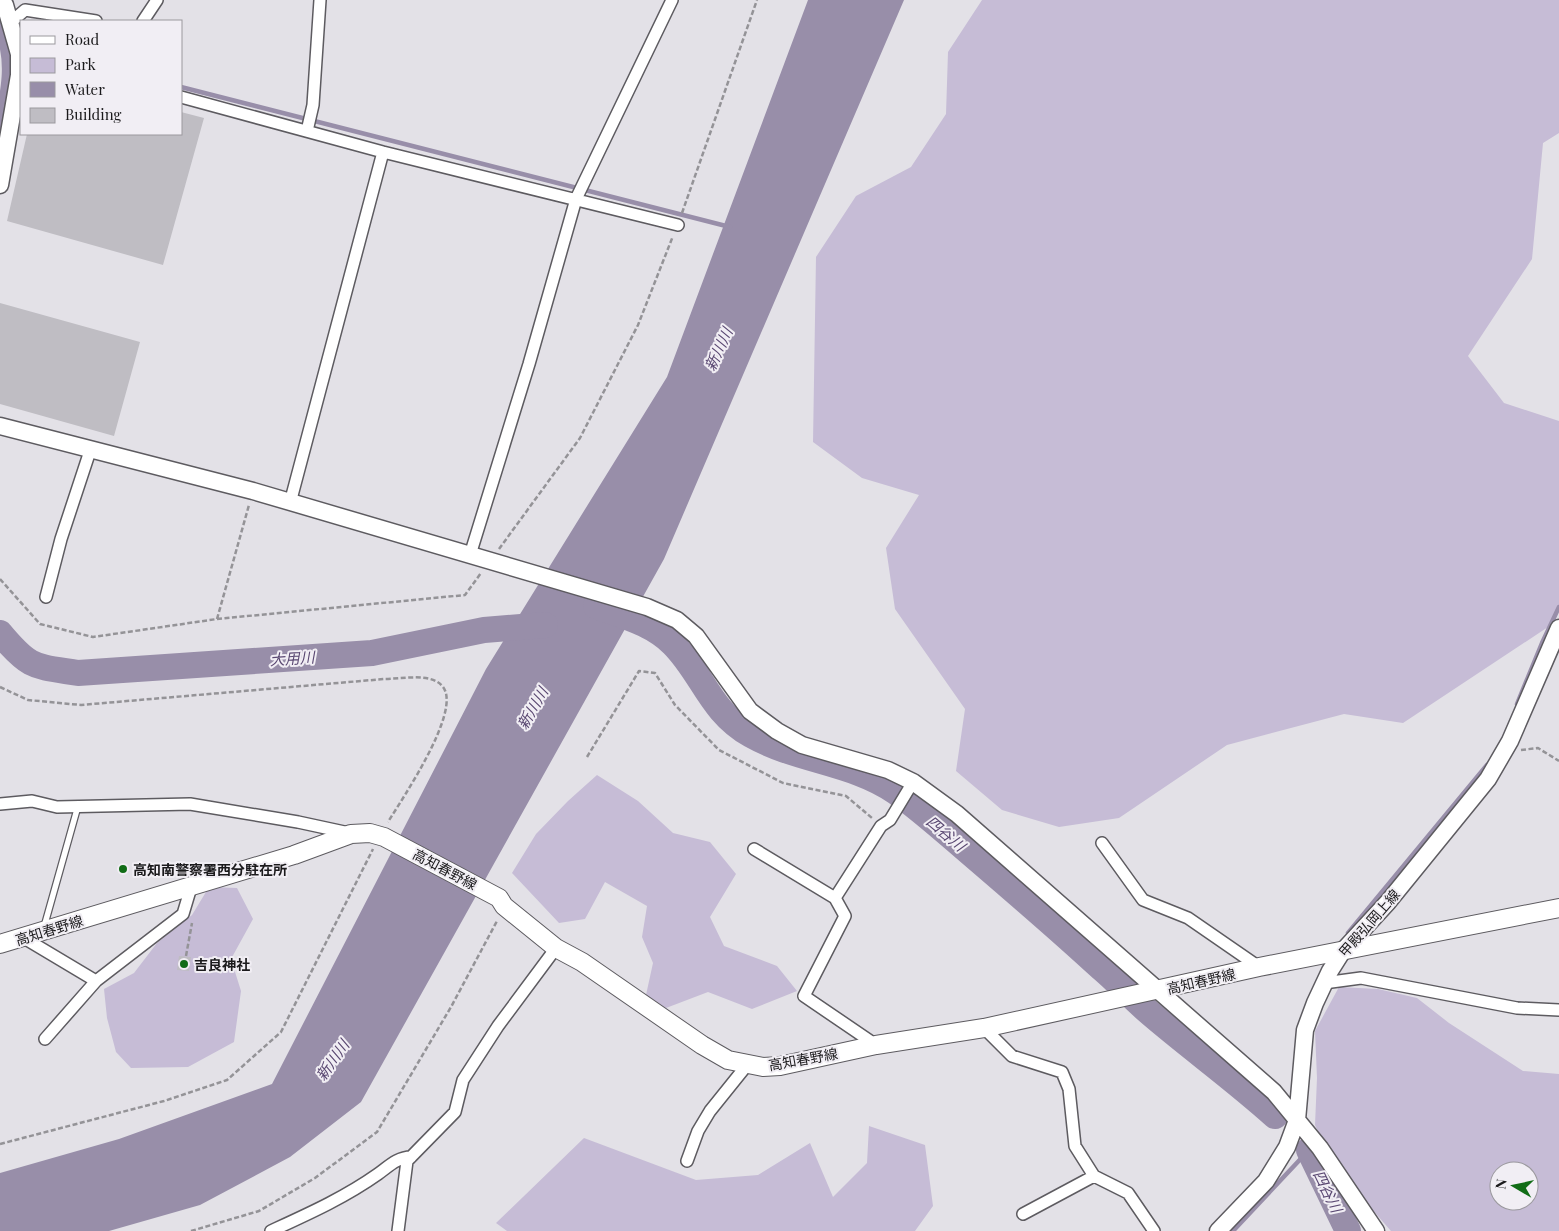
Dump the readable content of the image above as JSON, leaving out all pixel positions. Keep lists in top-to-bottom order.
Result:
{
  "streets": {
    "main road": ["高知春野線"],
    "street": ["甲殿弘岡上線"]
  },
  "crossings": [
    ["高知春野線", "甲殿弘岡上線"]
  ],
  "water": ["新川川", "大用川", "四谷川"],
  "places": ["高知南警察署西分駐在所", "吉良神社"],
  "legend": [
    "Road",
    "Park",
    "Water",
    "Building"
  ],
  "north": "left"
}
